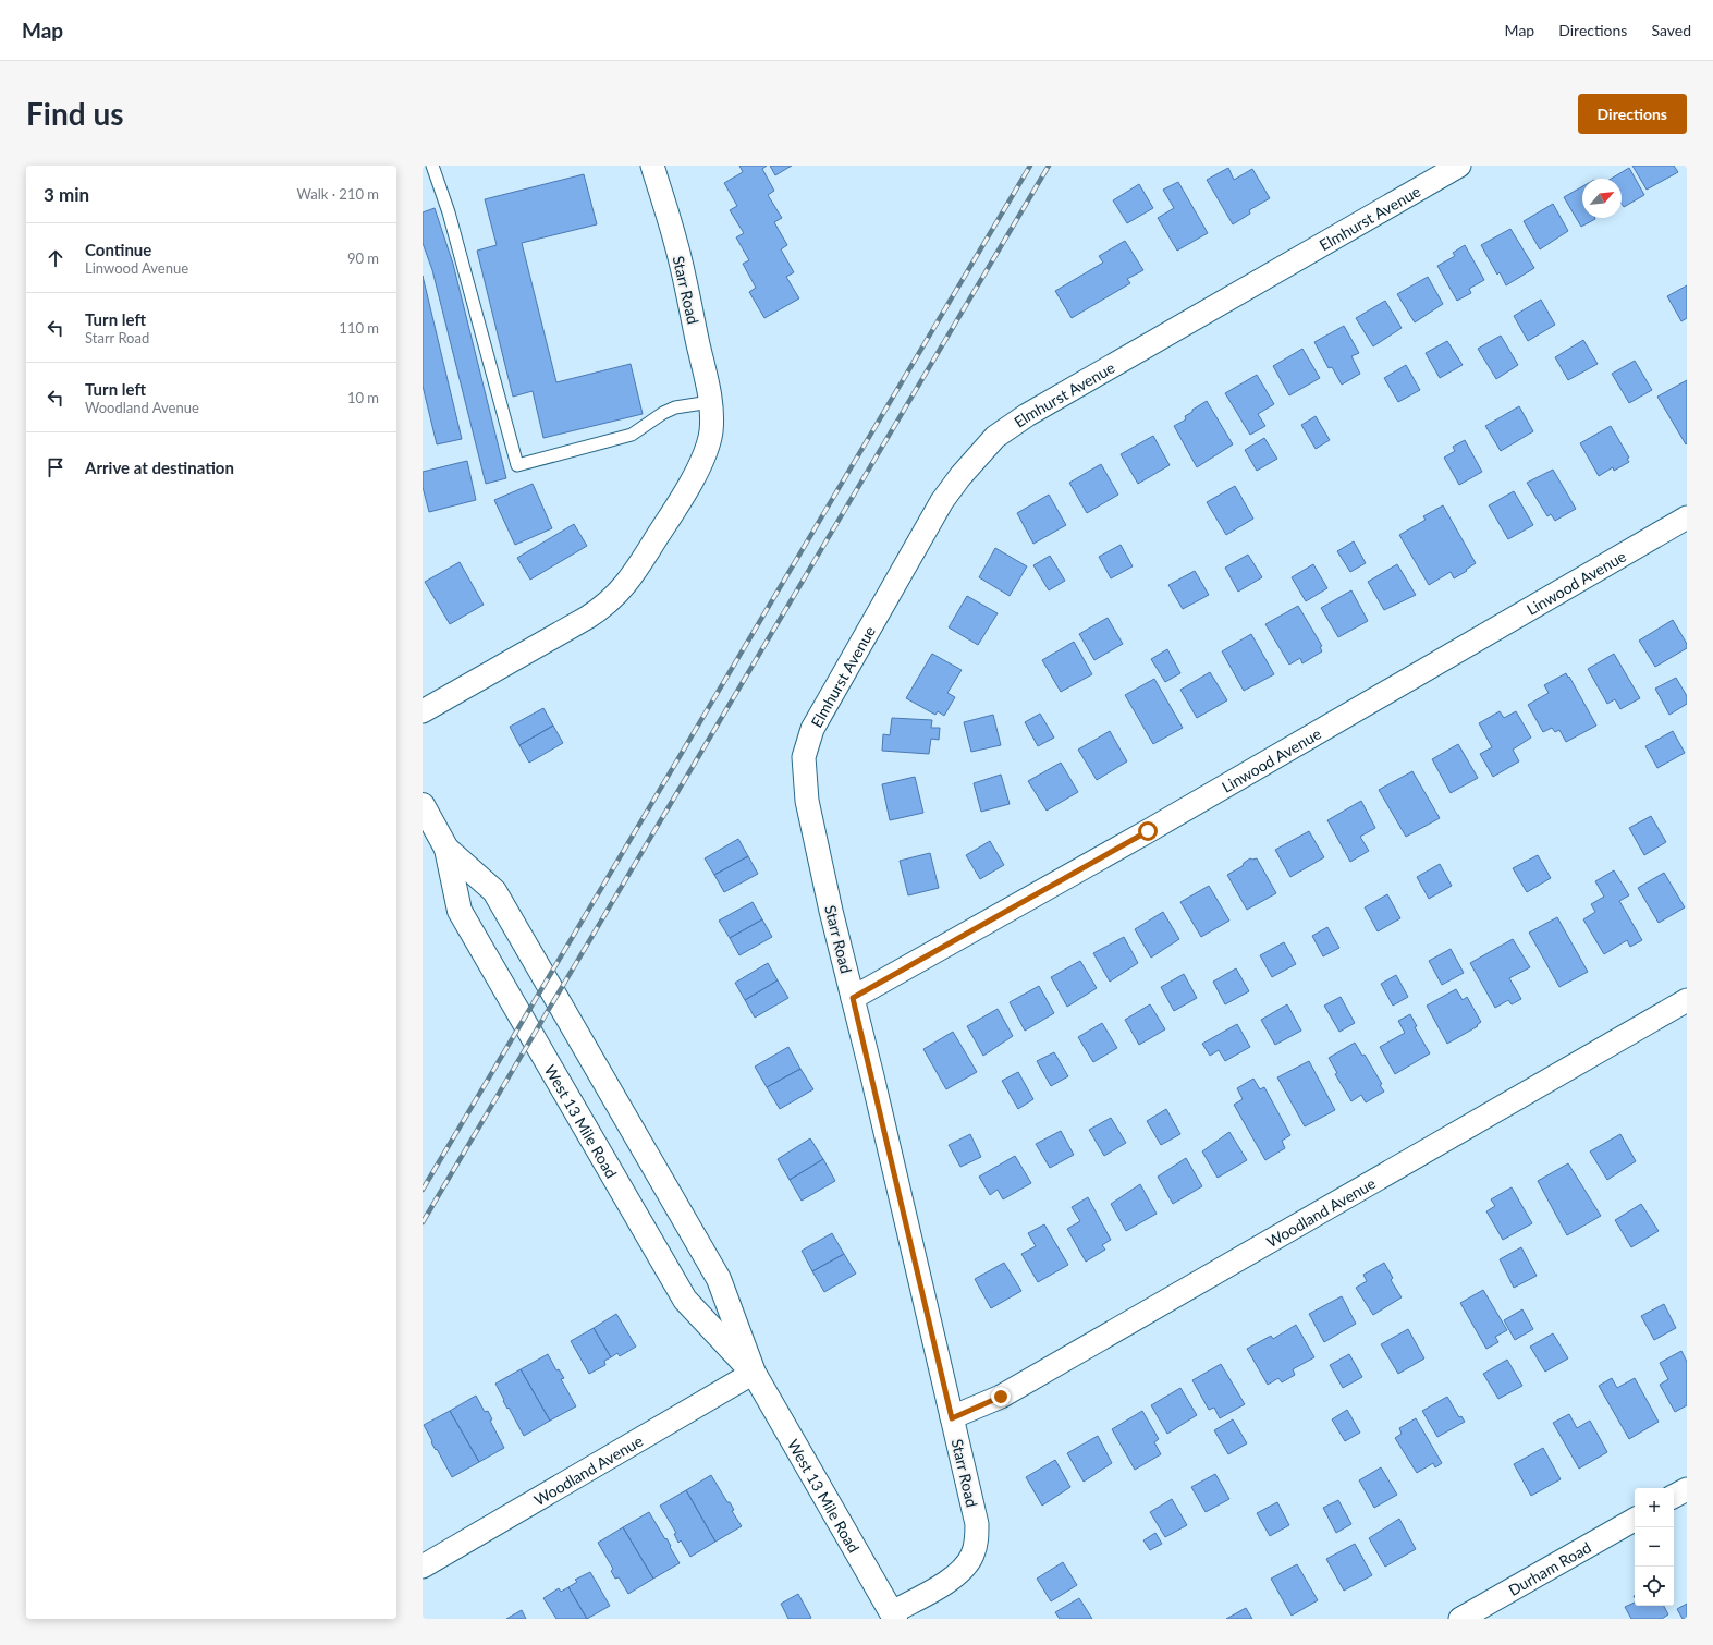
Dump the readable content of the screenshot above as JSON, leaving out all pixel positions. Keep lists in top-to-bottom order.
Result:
{
  "streets": {
    "main road": ["West 13 Mile Road"],
    "street": [
      "Elmhurst Avenue",
      "Starr Road",
      "Linwood Avenue",
      "Woodland Avenue",
      "Durham Road"
    ]
  },
  "crossings": [
    ["Elmhurst Avenue", "Starr Road"],
    ["Starr Road", "Linwood Avenue"],
    ["Starr Road", "West 13 Mile Road"],
    ["Starr Road", "Woodland Avenue"],
    ["West 13 Mile Road", "Woodland Avenue"]
  ],
  "north": "top right",
  "page": {
    "header": "Map",
    "nav": ["Map", "Directions", "Saved"],
    "buttons": "Directions",
    "title": "Find us",
    "heading": ["3 min", "Walk · 210 m"],
    "list": [
      ["Continue", "Linwood Avenue", "90 m"],
      ["Turn left", "Starr Road", "110 m"],
      ["Turn left", "Woodland Avenue", "10 m"],
      "Arrive at destination"
    ],
    "map_buttons": ["+", "−"]
  }
}
